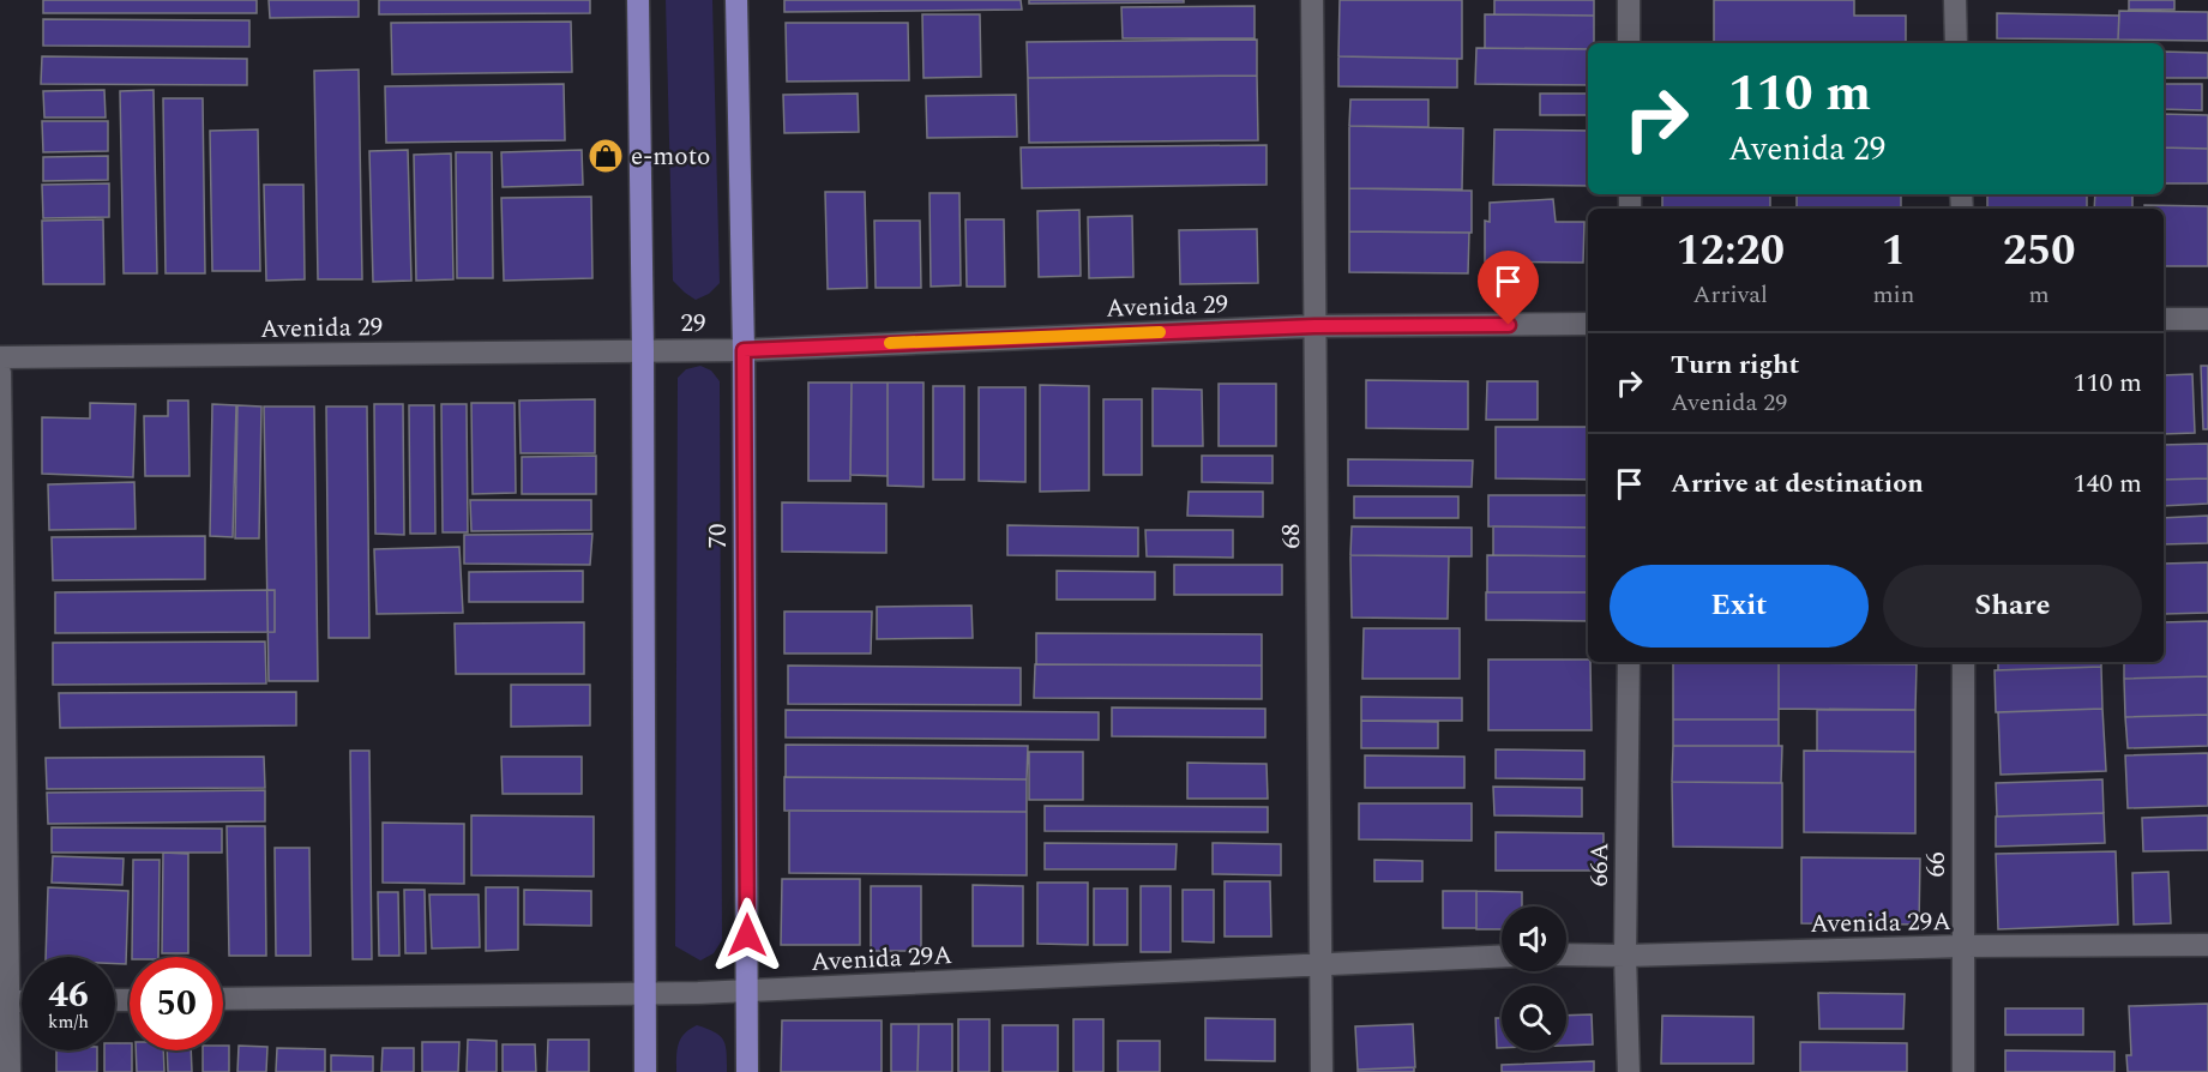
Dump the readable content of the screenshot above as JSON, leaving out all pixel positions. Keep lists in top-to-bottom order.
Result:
{
  "streets": {
    "main road": ["70"],
    "street": [
      "Avenida 29",
      "29",
      "68",
      "66A",
      "66",
      "Avenida 29A"
    ]
  },
  "crossings": [
    ["Avenida 29", "29"],
    ["Avenida 29", "70"],
    ["Avenida 29", "68"],
    ["29", "70"],
    ["70", "Avenida 29A"],
    ["68", "Avenida 29A"],
    ["66A", "Avenida 29A"],
    ["66", "Avenida 29A"]
  ],
  "places": {
    "shop": ["e-moto"]
  },
  "page": {
    "turn": ["110 m", "Avenida 29"],
    "eta": [
      "12:20",
      "Arrival",
      "1",
      "min",
      "250",
      "m"
    ],
    "list": [
      {
        "name": "Turn right",
        "note": "Avenida 29",
        "value": "110 m"
      },
      {
        "name": "Arrive at destination",
        "value": "140 m"
      }
    ],
    "buttons": ["Exit", "Share"],
    "speed": "46 km/h",
    "limit": "50"
  }
}
